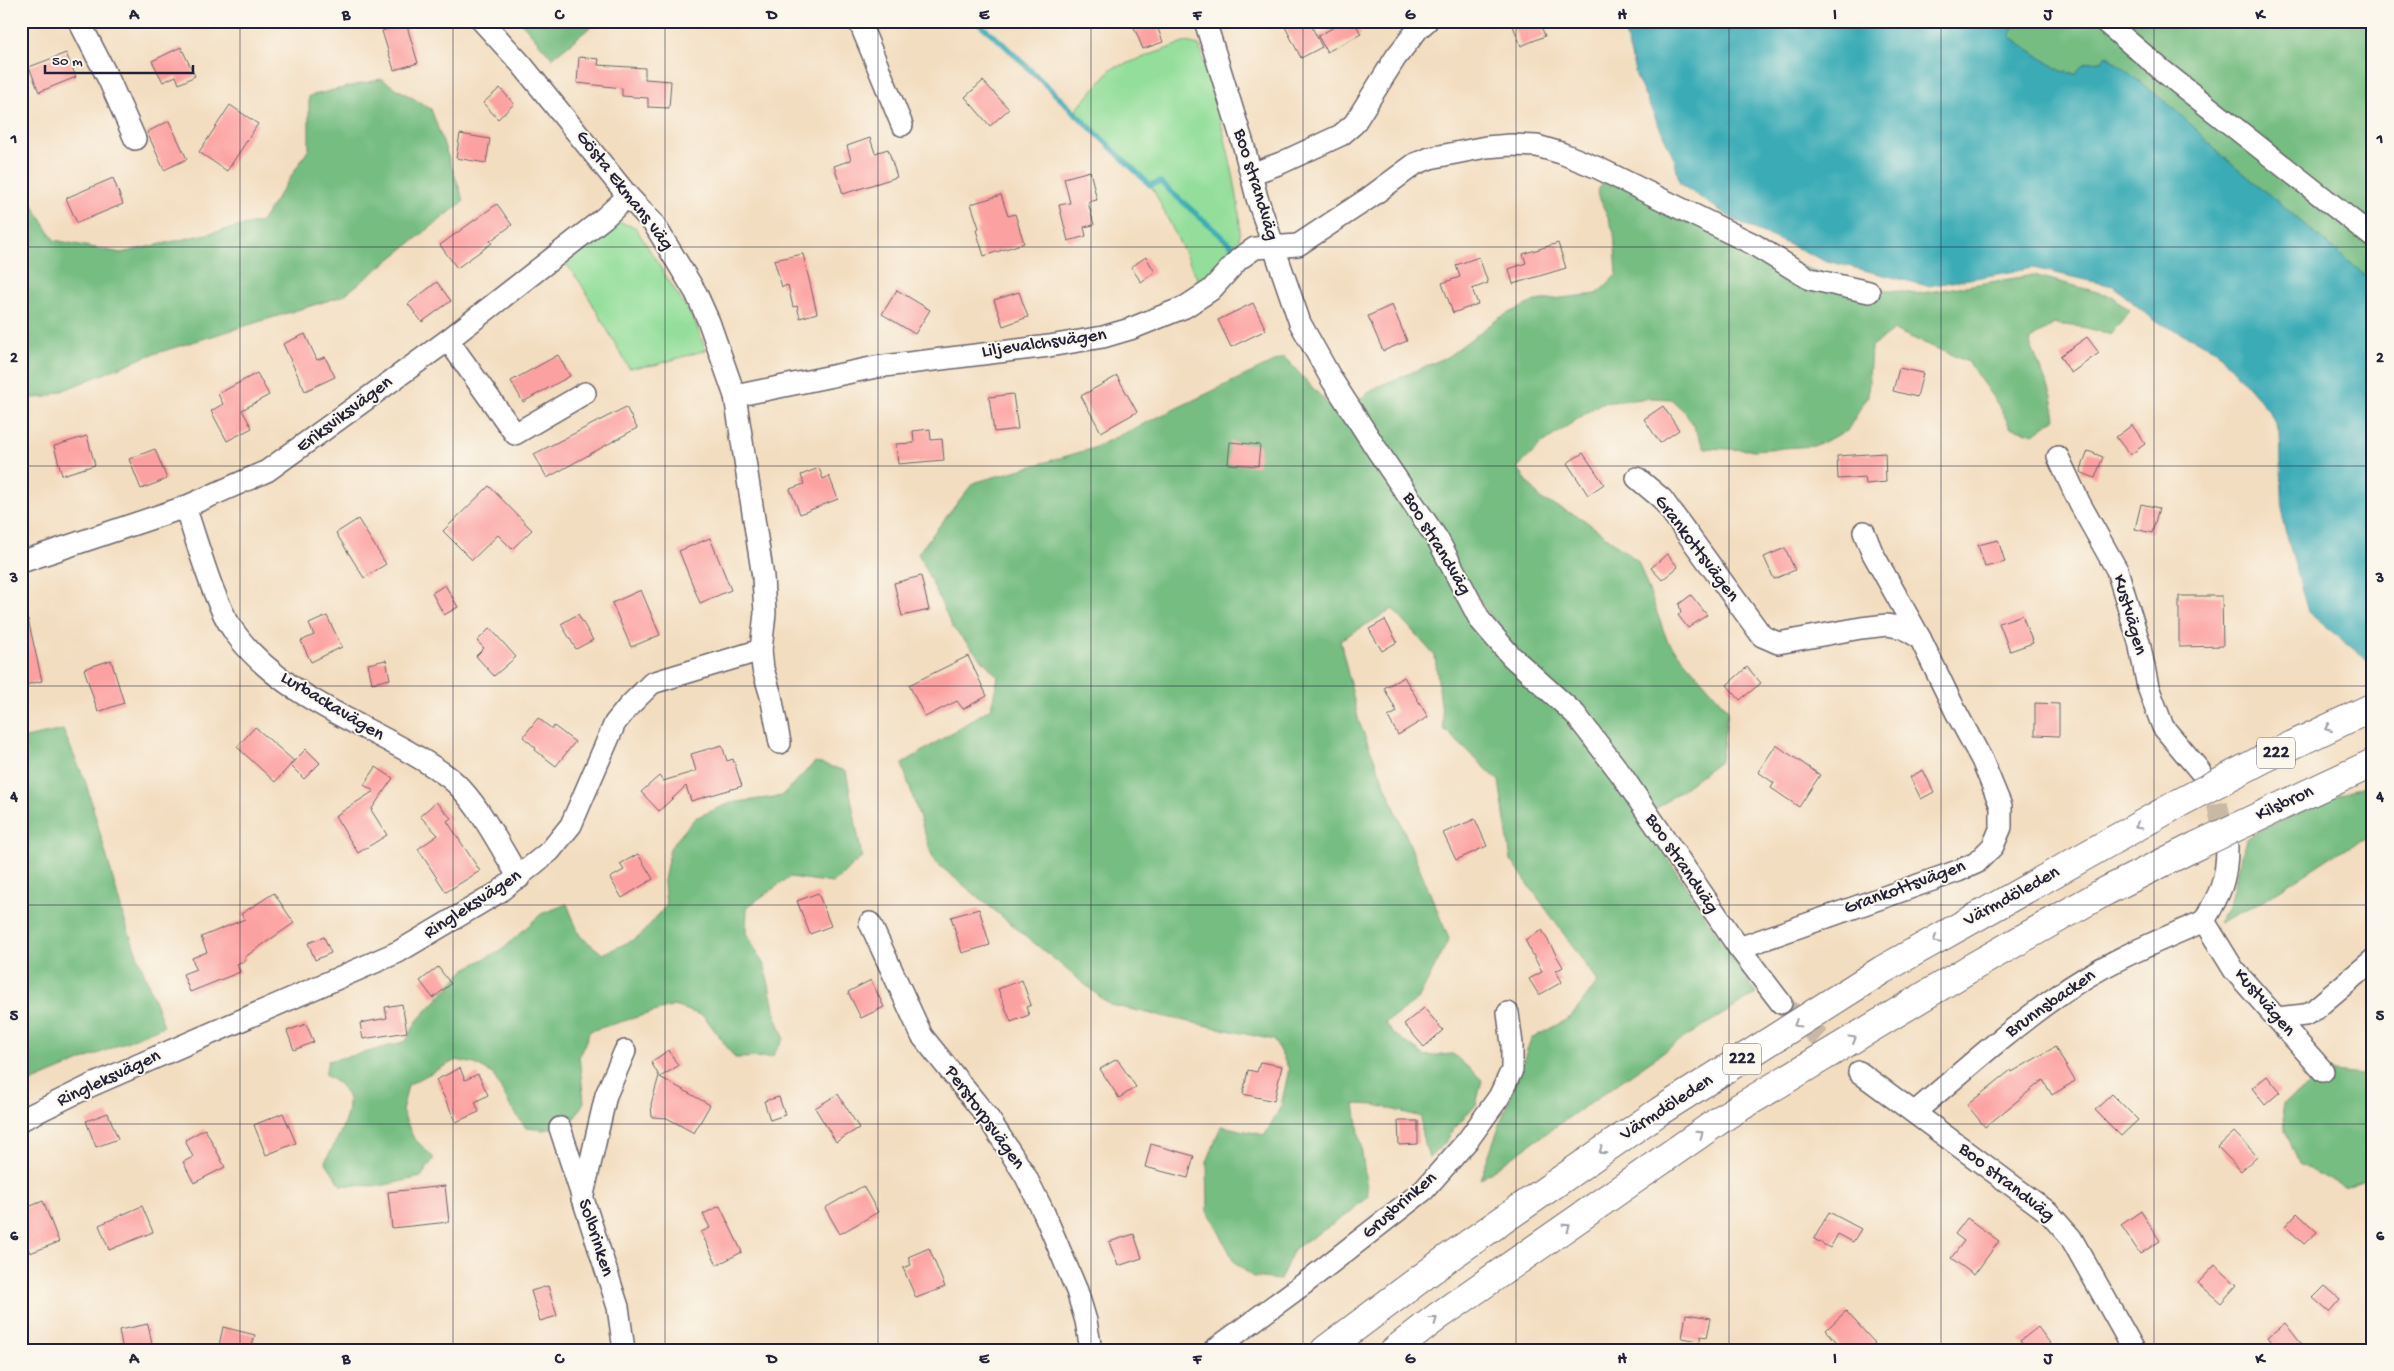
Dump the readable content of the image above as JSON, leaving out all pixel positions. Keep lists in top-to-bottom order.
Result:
{
  "streets": {
    "highway": ["222", "Kilsbron", "Värmdöleden"],
    "street": [
      "Boo strandväg",
      "Gösta Ekmans väg",
      "Liljevalchsvägen",
      "Eriksviksvägen",
      "Grankottsvägen",
      "Kustvägen",
      "Lurbackavägen",
      "Ringleksvägen",
      "Brunnsbacken",
      "Perstorpsvägen",
      "Grusbrinken",
      "Solbrinken"
    ]
  },
  "crossings": [
    ["Boo strandväg", "Liljevalchsvägen"],
    ["Boo strandväg", "Grankottsvägen"],
    ["Boo strandväg", "Brunnsbacken"],
    ["Gösta Ekmans väg", "Liljevalchsvägen"],
    ["Gösta Ekmans väg", "Eriksviksvägen"],
    ["Gösta Ekmans väg", "Ringleksvägen"],
    ["Eriksviksvägen", "Lurbackavägen"],
    ["Kustvägen", "Brunnsbacken"],
    ["Lurbackavägen", "Ringleksvägen"],
    ["Kilsbron", "Värmdöleden"]
  ],
  "scale_bar": "50 m",
  "grid": {
    "columns": [
      "A",
      "B",
      "C",
      "D",
      "E",
      "F",
      "G",
      "H",
      "I",
      "J",
      "K"
    ],
    "rows": [
      "1",
      "2",
      "3",
      "4",
      "5",
      "6"
    ]
  }
}
